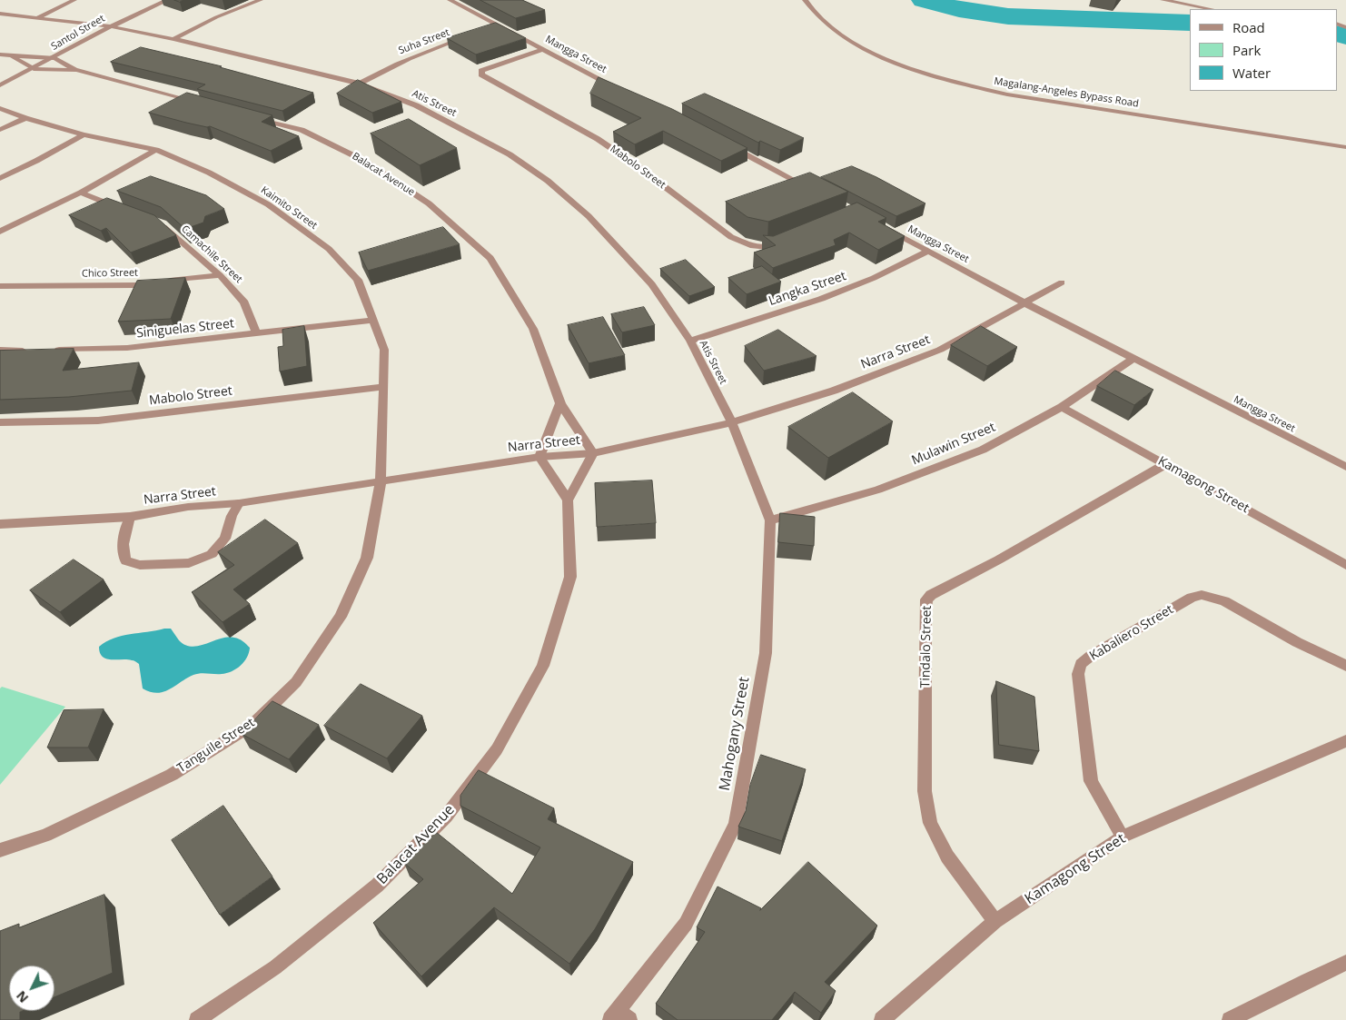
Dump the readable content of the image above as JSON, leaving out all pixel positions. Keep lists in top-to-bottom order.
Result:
{
  "streets": {
    "street": [
      "Santol Street",
      "Suha Street",
      "Mangga Street",
      "Magalang-Angeles Bypass Road",
      "Atis Street",
      "Mabolo Street",
      "Balacat Avenue",
      "Kaimito Street",
      "Camachile Street",
      "Chico Street",
      "Langka Street",
      "Siniguelas Street",
      "Narra Street",
      "Mulawin Street",
      "Kamagong Street",
      "Kabaliero Street",
      "Tindalo Street",
      "Mahogany Street",
      "Tanguile Street"
    ]
  },
  "crossings": [
    ["Santol Street", "Atis Street"],
    ["Suha Street", "Atis Street"],
    ["Mangga Street", "Mabolo Street"],
    ["Mangga Street", "Langka Street"],
    ["Mangga Street", "Narra Street"],
    ["Mangga Street", "Mulawin Street"],
    ["Atis Street", "Langka Street"],
    ["Atis Street", "Narra Street"],
    ["Atis Street", "Mahogany Street"],
    ["Mabolo Street", "Kaimito Street"],
    ["Balacat Avenue", "Narra Street"],
    ["Kaimito Street", "Siniguelas Street"],
    ["Kaimito Street", "Narra Street"],
    ["Kaimito Street", "Tanguile Street"],
    ["Camachile Street", "Chico Street"],
    ["Camachile Street", "Siniguelas Street"],
    ["Narra Street", "Mahogany Street"],
    ["Narra Street", "Tanguile Street"],
    ["Mulawin Street", "Kamagong Street"],
    ["Mulawin Street", "Mahogany Street"],
    ["Kamagong Street", "Kabaliero Street"],
    ["Kamagong Street", "Tindalo Street"]
  ],
  "legend": ["Road", "Park", "Water"],
  "north": "bottom left"
}
